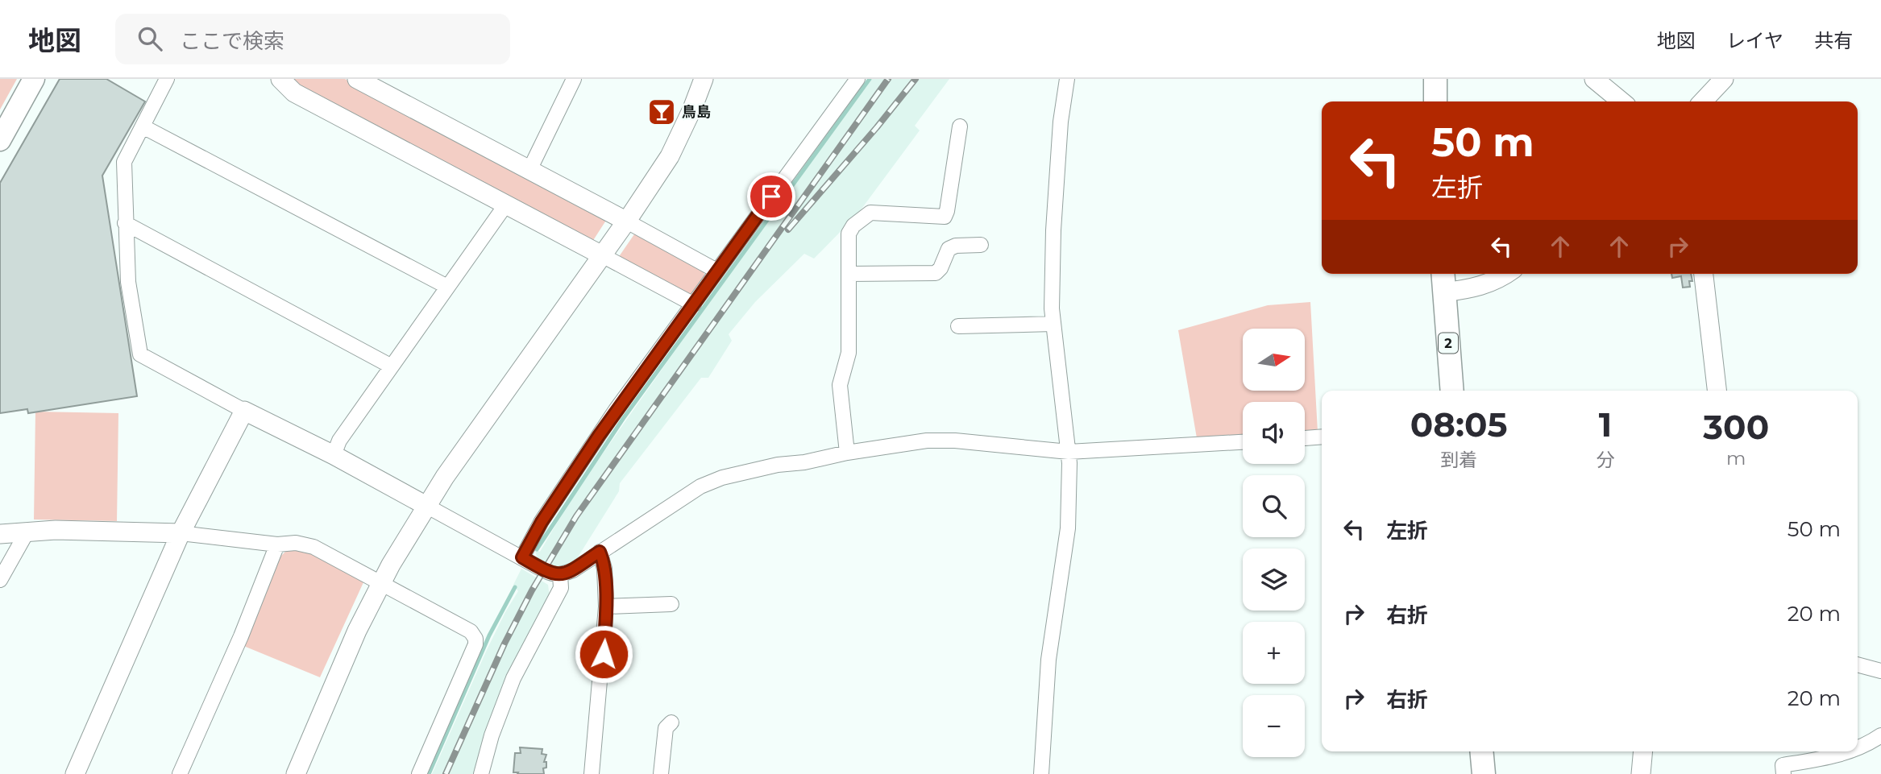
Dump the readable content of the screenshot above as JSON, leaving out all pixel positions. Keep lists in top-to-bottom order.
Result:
{
  "streets": {
    "main road": ["2"]
  },
  "places": {
    "bar": ["鳥島"]
  },
  "north": "right",
  "page": {
    "header": "地図",
    "search": "ここで検索",
    "nav": ["地図", "レイヤ", "共有"],
    "turn": ["50 m", "左折"],
    "map_buttons": ["+", "−"],
    "eta": [
      "08:05",
      "到着",
      "1",
      "分",
      "300",
      "m"
    ],
    "list": [
      {
        "name": "左折",
        "value": "50 m"
      },
      {
        "name": "右折",
        "value": "20 m"
      },
      {
        "name": "右折",
        "value": "20 m"
      }
    ]
  }
}
